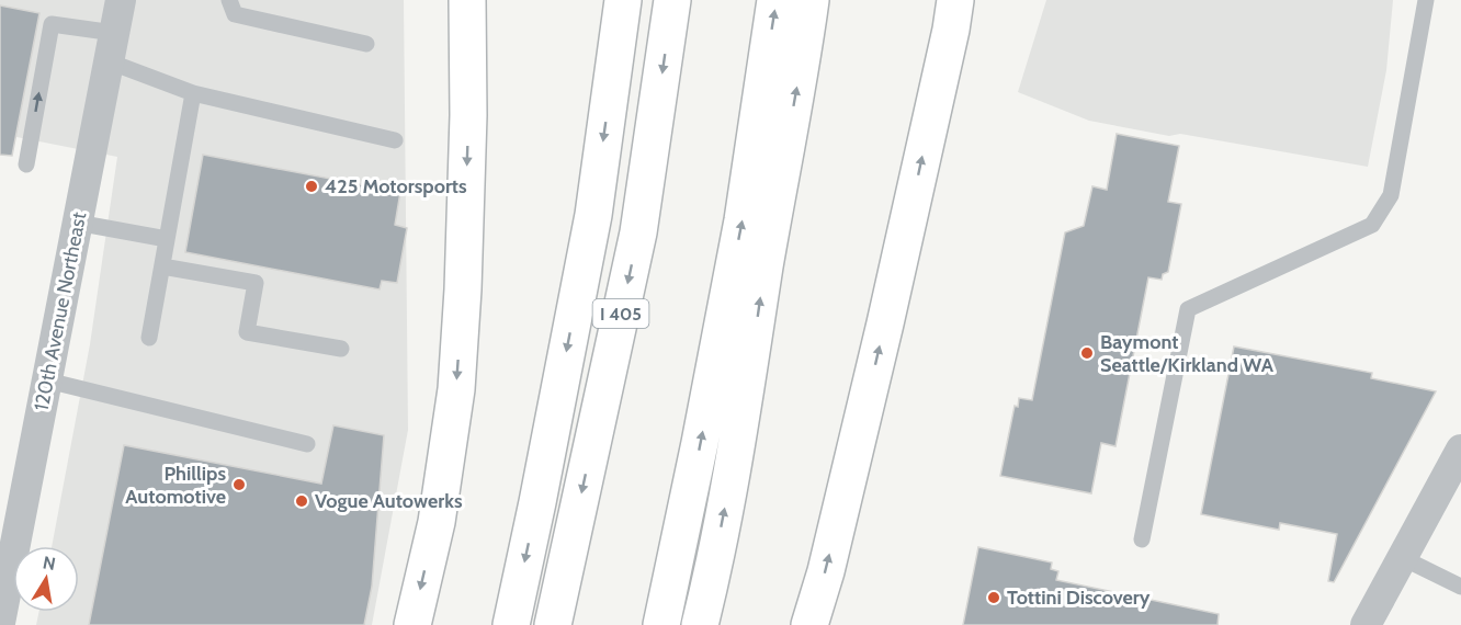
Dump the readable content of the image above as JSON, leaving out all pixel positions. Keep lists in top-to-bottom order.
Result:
{
  "streets": {
    "highway": ["I 405"],
    "street": ["120th Avenue Northeast"]
  },
  "places": [
    "425 Motorsports",
    "Baymont Seattle/Kirkland WA",
    "Phillips Automotive",
    "Vogue Autowerks",
    "Tottini Discovery"
  ],
  "north": "top"
}
